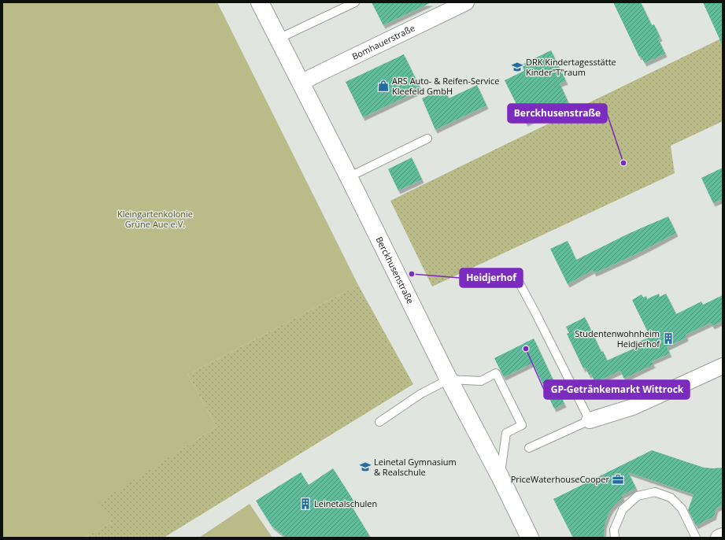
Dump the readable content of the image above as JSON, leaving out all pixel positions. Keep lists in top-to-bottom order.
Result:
{
  "streets": {
    "street": ["Bomhauerstraße", "Berckhusenstraße"]
  },
  "crossings": [
    ["Bomhauerstraße", "Berckhusenstraße"]
  ],
  "parks": ["Kleingartenkolonie Grüne Aue e.V."],
  "places": {
    "school or university": ["DRK Kindertagesstätte Kinder\"T\"raum", "Leinetal Gymnasium & Realschule"],
    "shop": ["ARS Auto- & Reifen-Service Kleefeld GmbH"],
    "other": ["Berckhusenstraße", "Heidjerhof", "GP-Getränkemarkt Wittrock"],
    "building": ["Studentenwohnheim Heidjerhof", "Leinetalschulen"],
    "office": ["PriceWaterhouseCooper"]
  }
}
